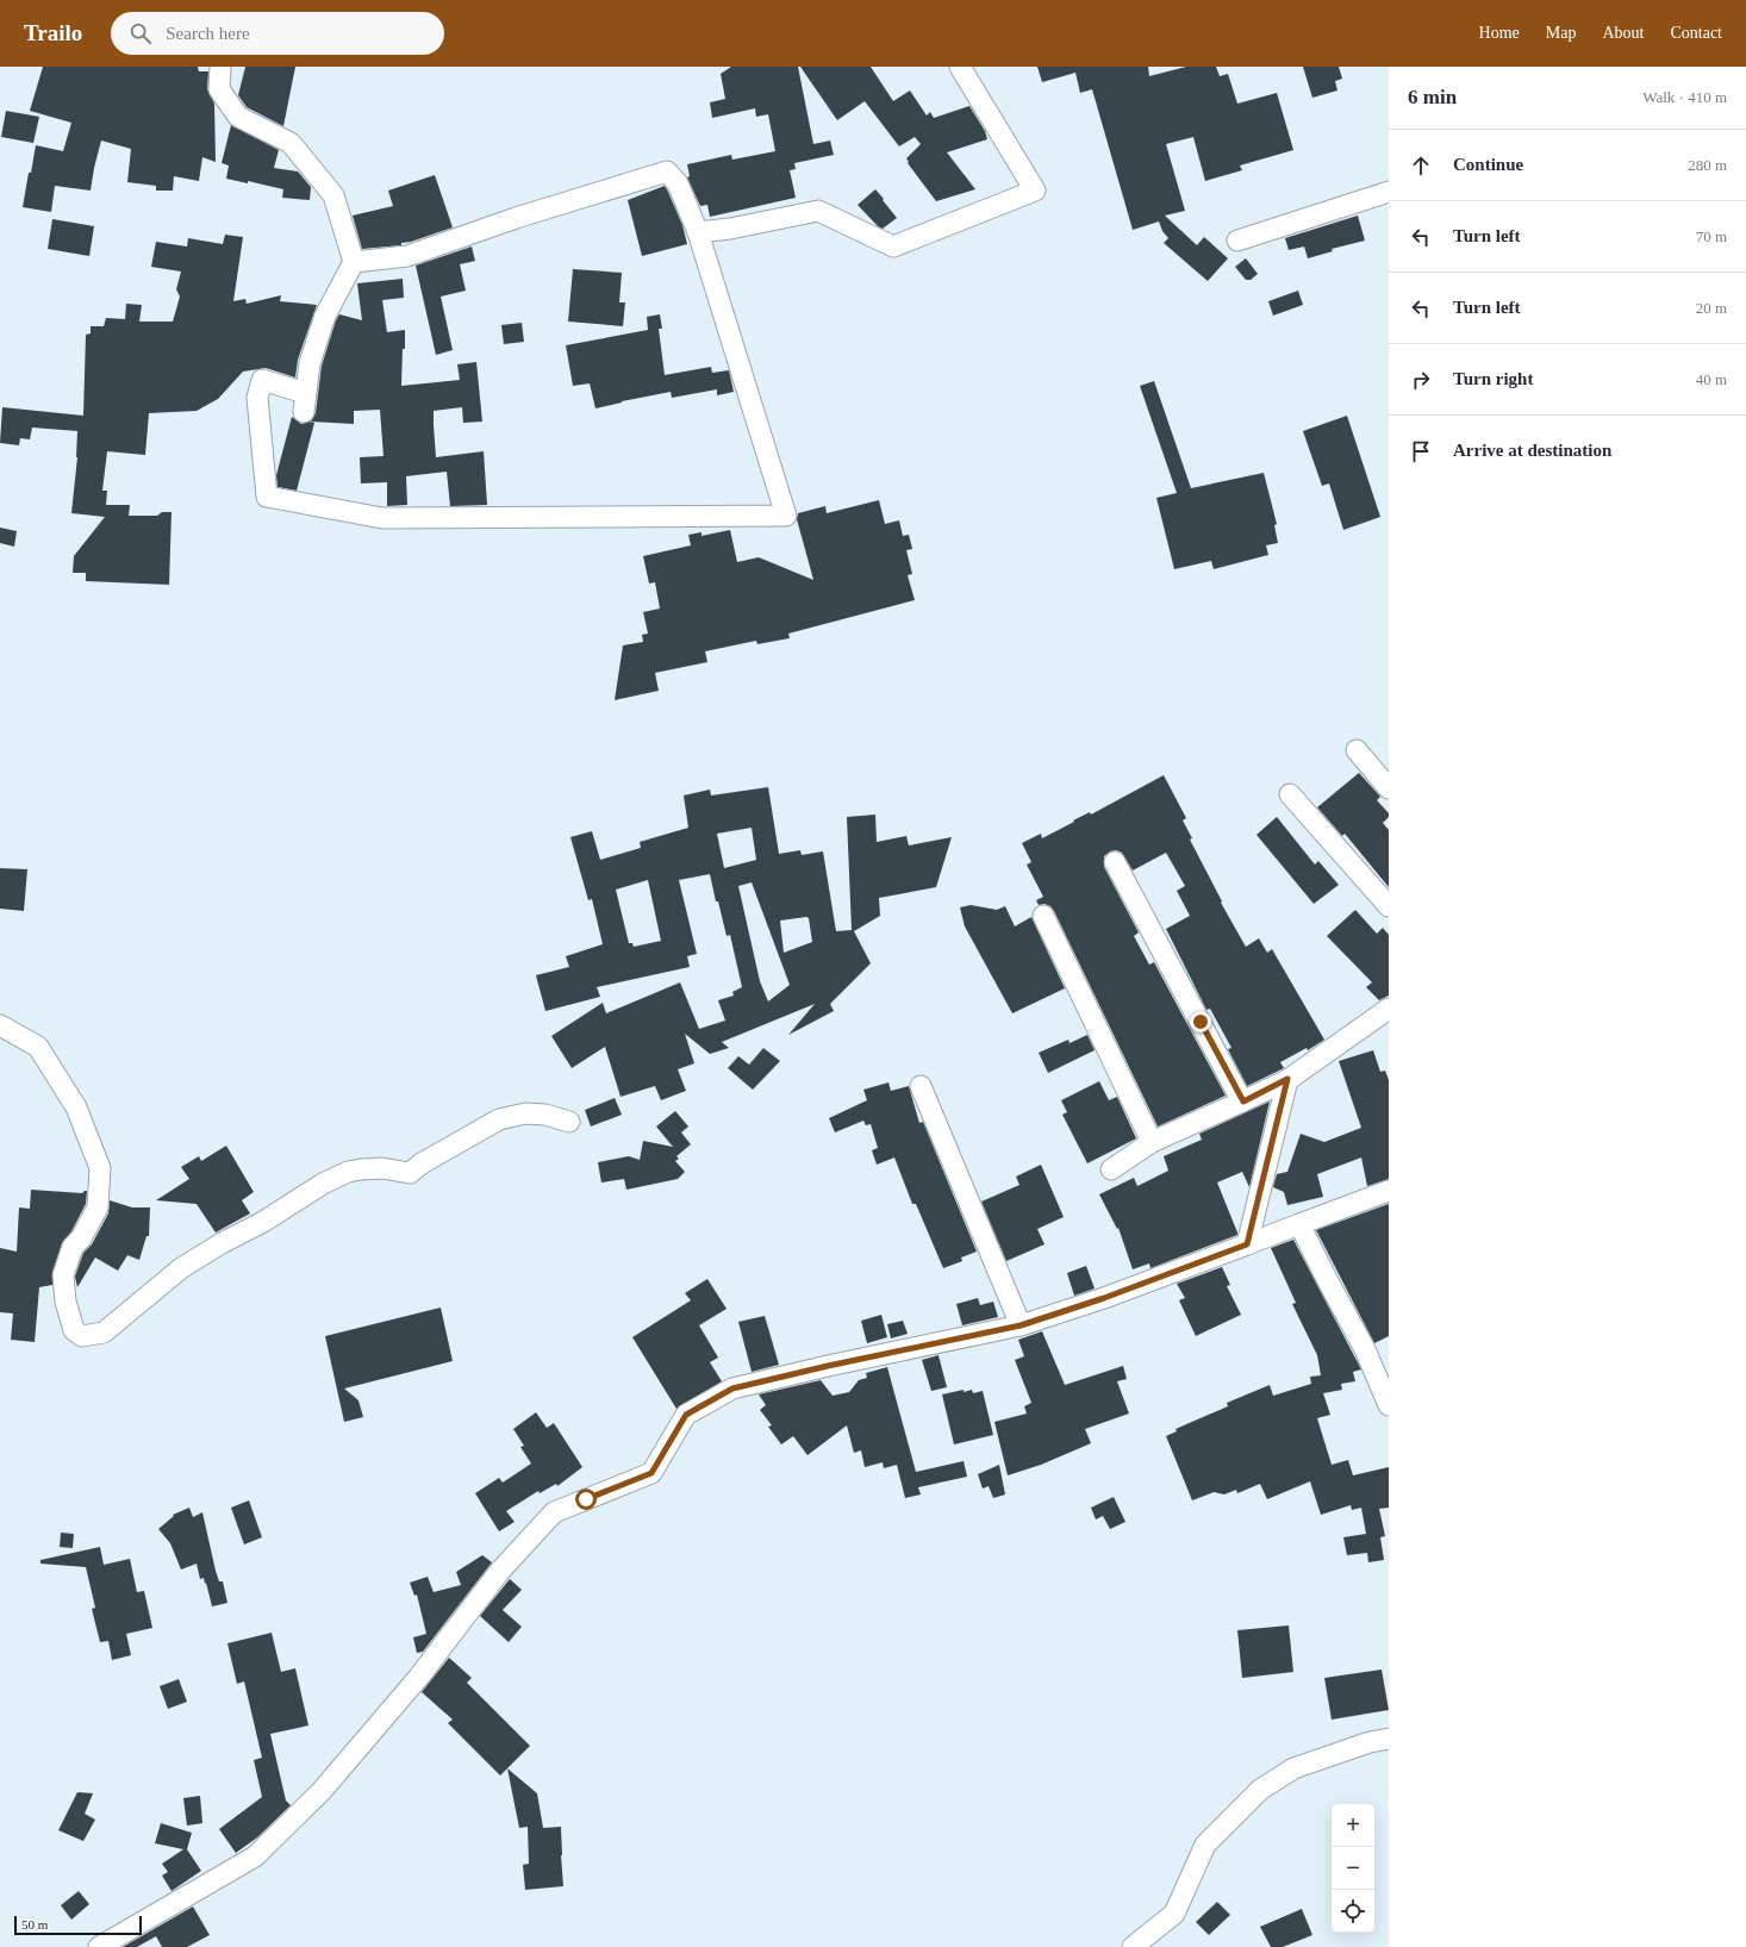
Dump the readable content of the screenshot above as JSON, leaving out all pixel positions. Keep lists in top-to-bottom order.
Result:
{
  "scale_bar": "50 m",
  "page": {
    "header": "Trailo",
    "search": "Search here",
    "nav": [
      "Home",
      "Map",
      "About",
      "Contact"
    ],
    "heading": ["6 min", "Walk · 410 m"],
    "list": [
      ["Continue", "280 m"],
      ["Turn left", "70 m"],
      ["Turn left", "20 m"],
      ["Turn right", "40 m"],
      "Arrive at destination"
    ],
    "map_buttons": ["+", "−"],
    "scale": "50 m"
  }
}
